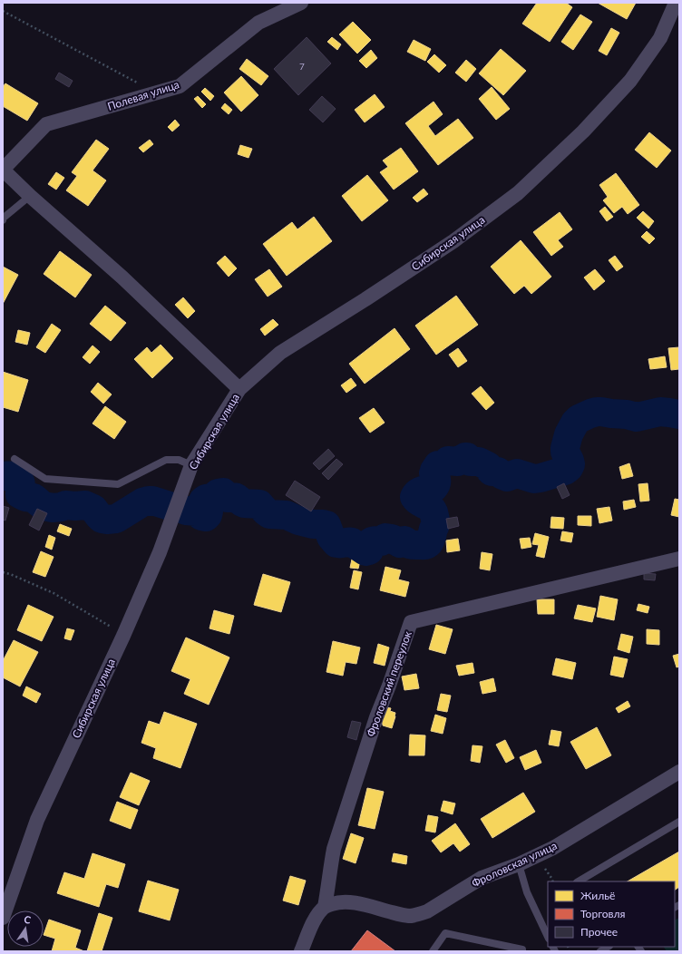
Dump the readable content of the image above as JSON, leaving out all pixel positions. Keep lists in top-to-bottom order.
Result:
{
  "streets": {
    "street": [
      "Полевая улица",
      "Сибирская улица",
      "Фроловский переулок",
      "Фроловская улица"
    ]
  },
  "crossings": [
    ["Фроловский переулок", "Фроловская улица"]
  ],
  "house_numbers": ["7"],
  "legend": ["Жильё", "Торговля", "Прочее"],
  "north": "top"
}
